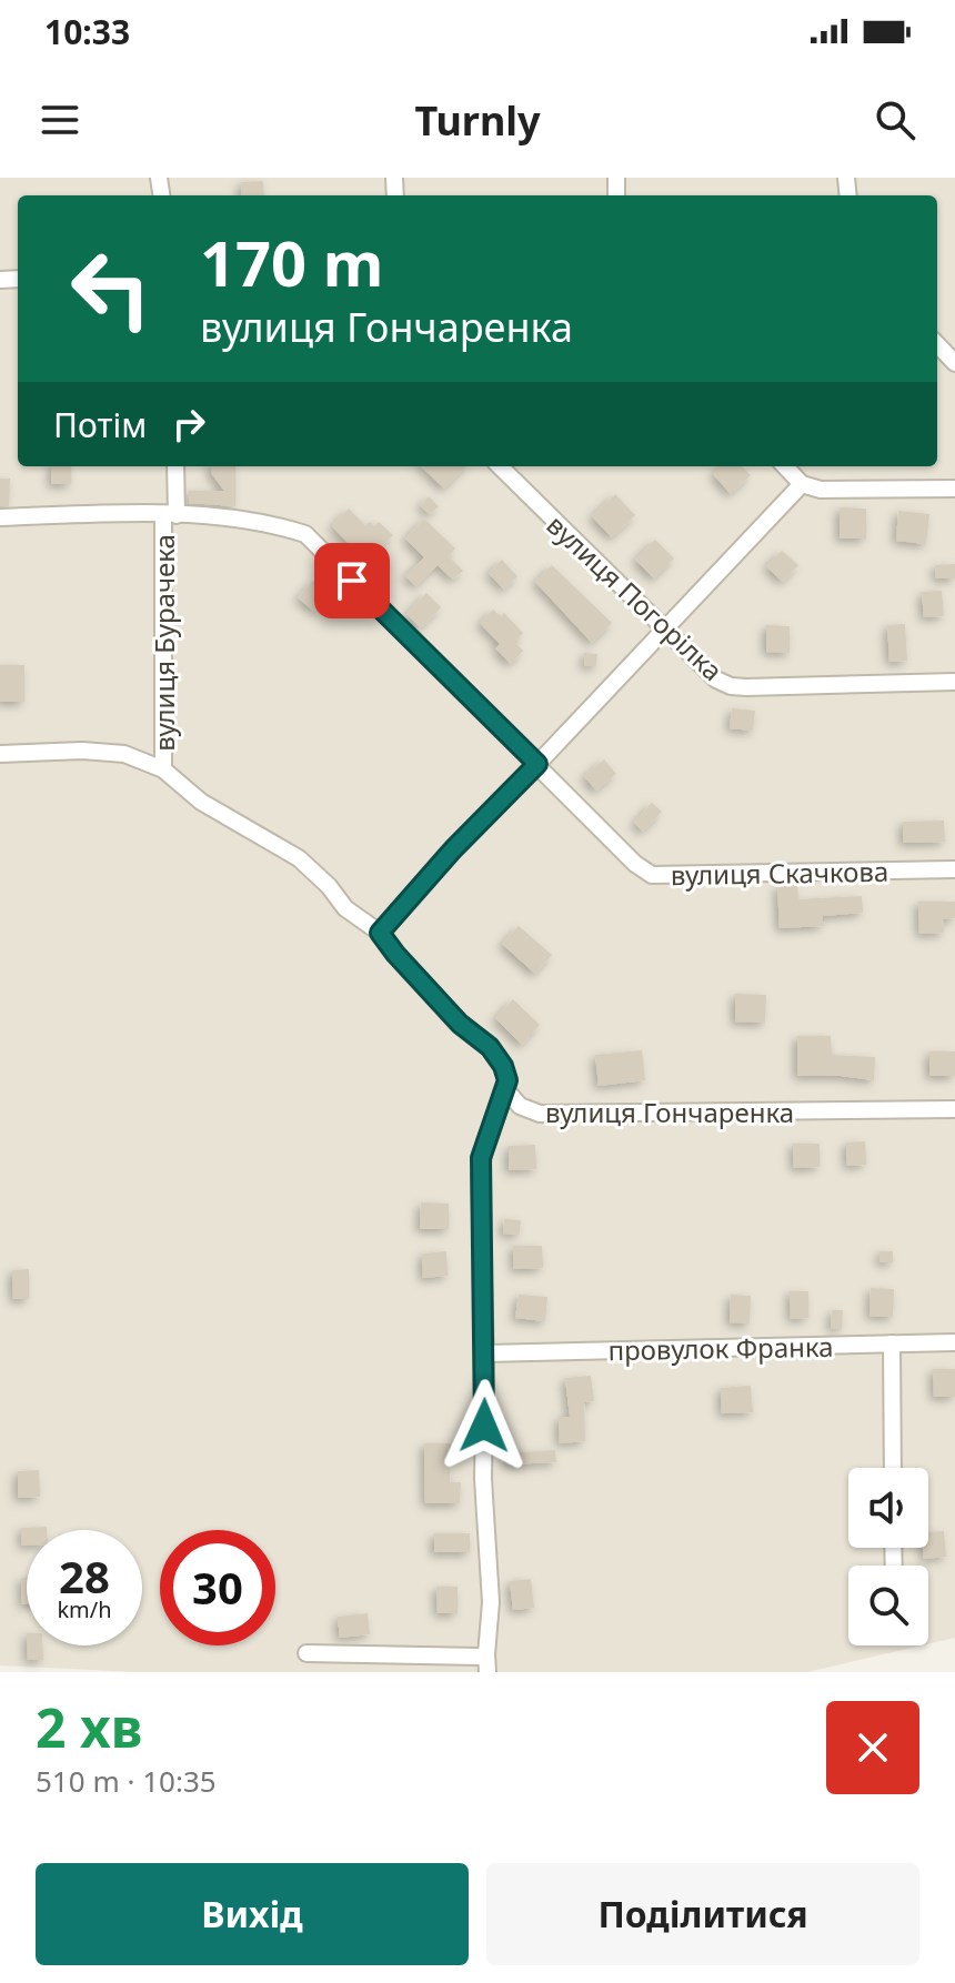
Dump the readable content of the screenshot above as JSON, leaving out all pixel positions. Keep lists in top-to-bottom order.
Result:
{
  "streets": {
    "street": [
      "вулиця Погорілка",
      "вулиця Бурачека",
      "вулиця Скачкова",
      "вулиця Гончаренка",
      "провулок Франка"
    ]
  },
  "crossings": [
    ["вулиця Бурачека", "вулиця Скачкова"],
    ["вулиця Бурачека", "вулиця Гончаренка"]
  ],
  "page": {
    "status": "10:33",
    "header": "Turnly",
    "turn": ["170 m", "вулиця Гончаренка"],
    "then": "Потім",
    "speed": "28 km/h",
    "limit": "30",
    "heading": ["2 хв", "510 m · 10:35"],
    "buttons": ["Вихід", "Поділитися"]
  }
}
